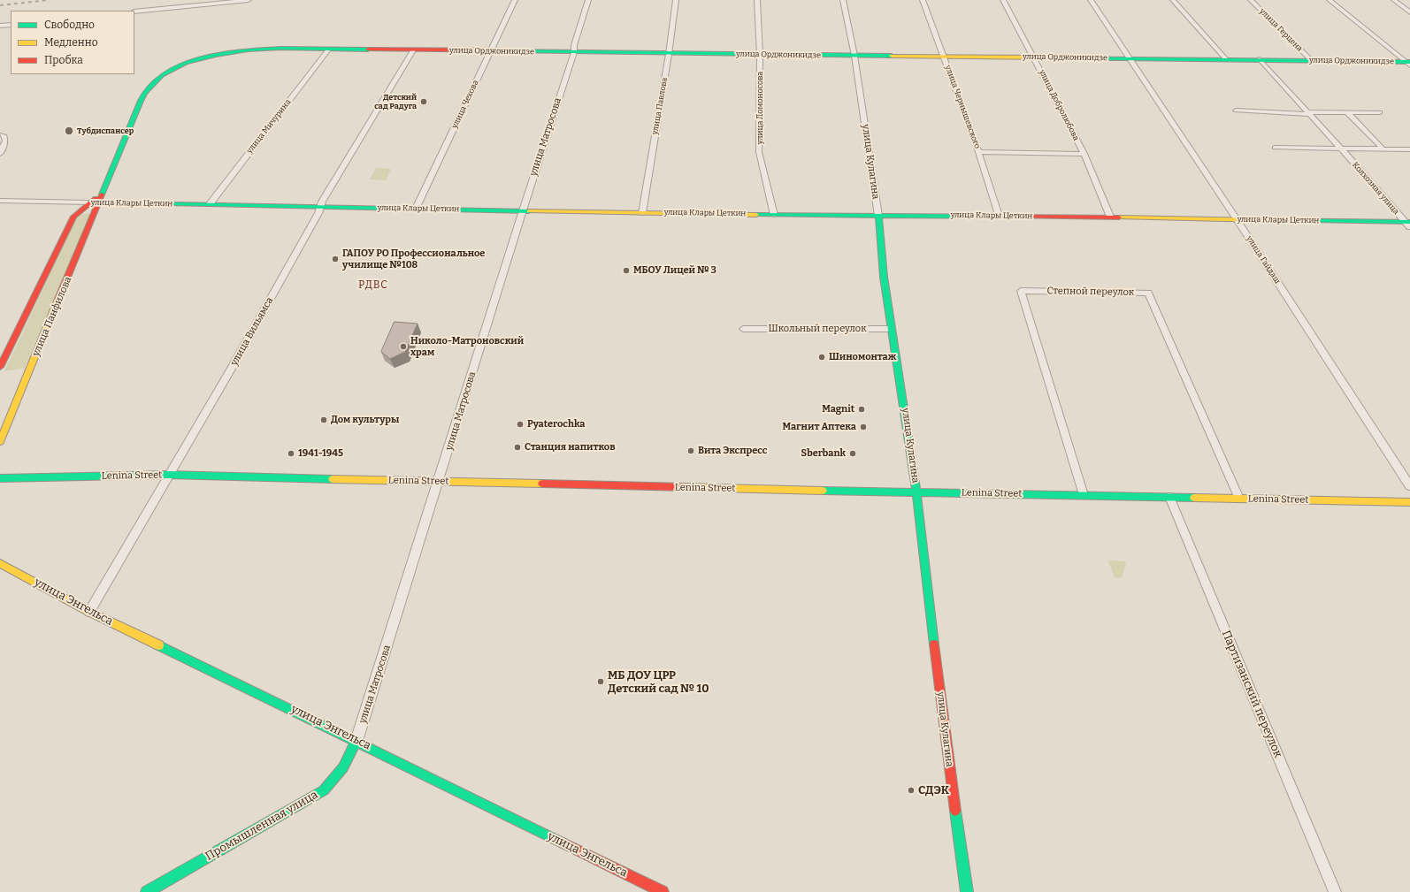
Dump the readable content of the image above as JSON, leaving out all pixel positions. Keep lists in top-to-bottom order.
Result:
{
  "streets": {
    "street": [
      "улица Герцена",
      "улица Орджоникидзе",
      "улица Чехова",
      "улица Добролюбова",
      "улица Павлова",
      "улица Чернышевского",
      "улица Ломоносова",
      "улица Мичурина",
      "улица Матросова",
      "улица Кулагина",
      "Колхозная улица",
      "улица Клары Цеткин",
      "улица Гайдаш",
      "Степной переулок",
      "улица Панфилова",
      "Школьный переулок",
      "улица Вильямса",
      "Lenina Street",
      "улица Энгельса",
      "Партизанский переулок",
      "Промышленная улица"
    ]
  },
  "crossings": [
    ["улица Герцена", "улица Орджоникидзе"],
    ["улица Орджоникидзе", "улица Чехова"],
    ["улица Орджоникидзе", "улица Добролюбова"],
    ["улица Орджоникидзе", "улица Павлова"],
    ["улица Орджоникидзе", "улица Чернышевского"],
    ["улица Орджоникидзе", "улица Ломоносова"],
    ["улица Орджоникидзе", "улица Мичурина"],
    ["улица Орджоникидзе", "улица Матросова"],
    ["улица Орджоникидзе", "улица Кулагина"],
    ["улица Орджоникидзе", "Колхозная улица"],
    ["улица Орджоникидзе", "улица Гайдаш"],
    ["улица Орджоникидзе", "улица Панфилова"],
    ["улица Орджоникидзе", "улица Вильямса"],
    ["улица Чехова", "улица Клары Цеткин"],
    ["улица Добролюбова", "улица Чернышевского"],
    ["улица Добролюбова", "улица Клары Цеткин"],
    ["улица Павлова", "улица Клары Цеткин"],
    ["улица Чернышевского", "улица Клары Цеткин"],
    ["улица Ломоносова", "улица Клары Цеткин"],
    ["улица Мичурина", "улица Клары Цеткин"],
    ["улица Матросова", "улица Клары Цеткин"],
    ["улица Матросова", "Lenina Street"],
    ["улица Матросова", "улица Энгельса"],
    ["улица Матросова", "Промышленная улица"],
    ["улица Кулагина", "улица Клары Цеткин"],
    ["улица Кулагина", "Школьный переулок"],
    ["улица Кулагина", "Lenina Street"],
    ["Колхозная улица", "улица Клары Цеткин"],
    ["улица Клары Цеткин", "улица Гайдаш"],
    ["улица Клары Цеткин", "улица Панфилова"],
    ["улица Клары Цеткин", "улица Вильямса"],
    ["Степной переулок", "Lenina Street"],
    ["улица Вильямса", "Lenina Street"],
    ["улица Вильямса", "улица Энгельса"],
    ["Lenina Street", "Партизанский переулок"],
    ["улица Энгельса", "Промышленная улица"]
  ],
  "districts": ["РДВС"],
  "places": [
    "Детский сад Радуга",
    "Тубдиспансер",
    "ГАПОУ РО Профессиональное училище №108",
    "МБОУ Лицей № 3",
    "Николо-Матроновский храм",
    "Шиномонтаж",
    "Magnit",
    "Дом культуры",
    "Pyaterochka",
    "Магнит Аптека",
    "Станция напитков",
    "Вита Экспресс",
    "1941-1945",
    "Sberbank",
    "МБ ДОУ ЦРР Детский сад № 10",
    "СДЭК"
  ],
  "legend": ["Свободно", "Медленно", "Пробка"]
}
